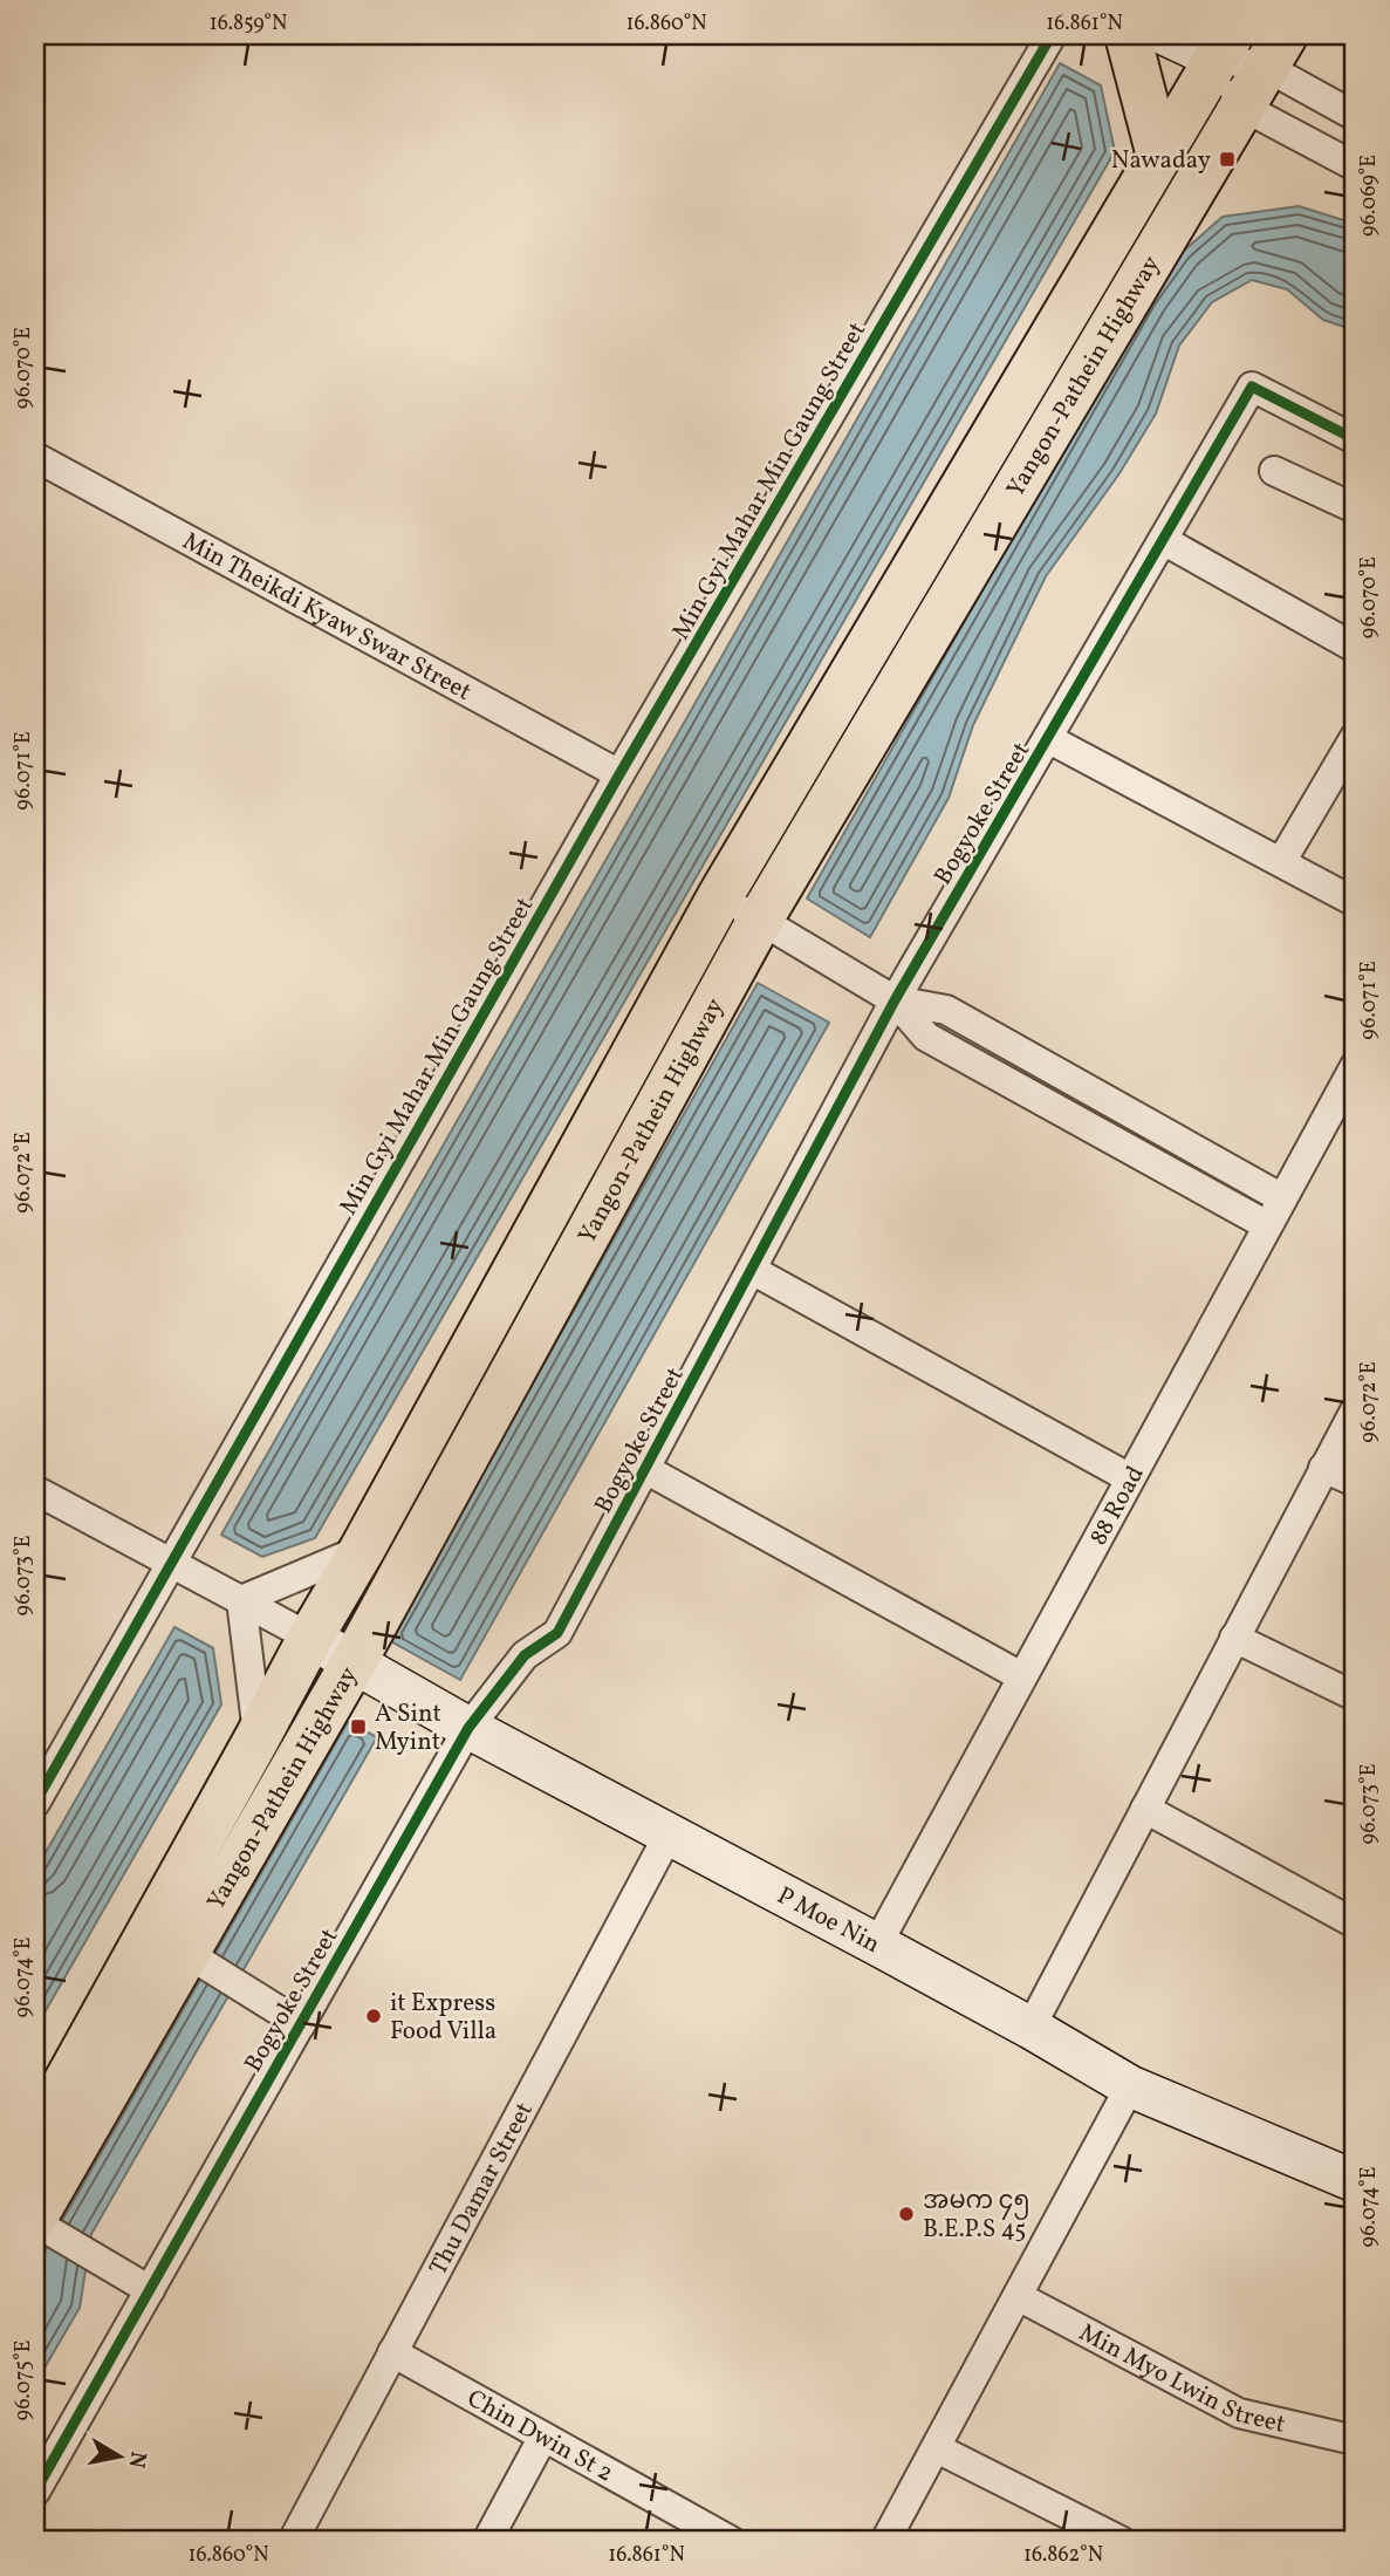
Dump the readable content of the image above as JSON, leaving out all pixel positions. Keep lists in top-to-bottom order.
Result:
{
  "streets": {
    "main road": ["Yangon-Pathein Highway"],
    "street": [
      "Min Gyi Mahar Min Gaung Street",
      "Min Theikdi Kyaw Swar Street",
      "Bogyoke Street",
      "88 Road",
      "P Moe Nin",
      "Thu Damar Street",
      "Min Myo Lwin Street",
      "Chin Dwin St 2"
    ]
  },
  "crossings": [
    ["Yangon-Pathein Highway", "P Moe Nin"],
    ["Min Gyi Mahar Min Gaung Street", "Min Theikdi Kyaw Swar Street"],
    ["Bogyoke Street", "P Moe Nin"],
    ["88 Road", "P Moe Nin"],
    ["P Moe Nin", "Thu Damar Street"],
    ["Thu Damar Street", "Chin Dwin St 2"]
  ],
  "places": {
    "transit": ["Nawaday", "A Sint Myint"],
    "other": ["it Express Food Villa", "အမက ၄၅ B.E.P.S 45"]
  },
  "north": "right",
  "coordinates": [
    "16.859°N",
    "16.860°N",
    "16.861°N",
    "96.069°E",
    "96.070°E",
    "96.071°E",
    "96.072°E",
    "96.073°E",
    "96.074°E",
    "96.075°E",
    "16.862°N"
  ]
}
